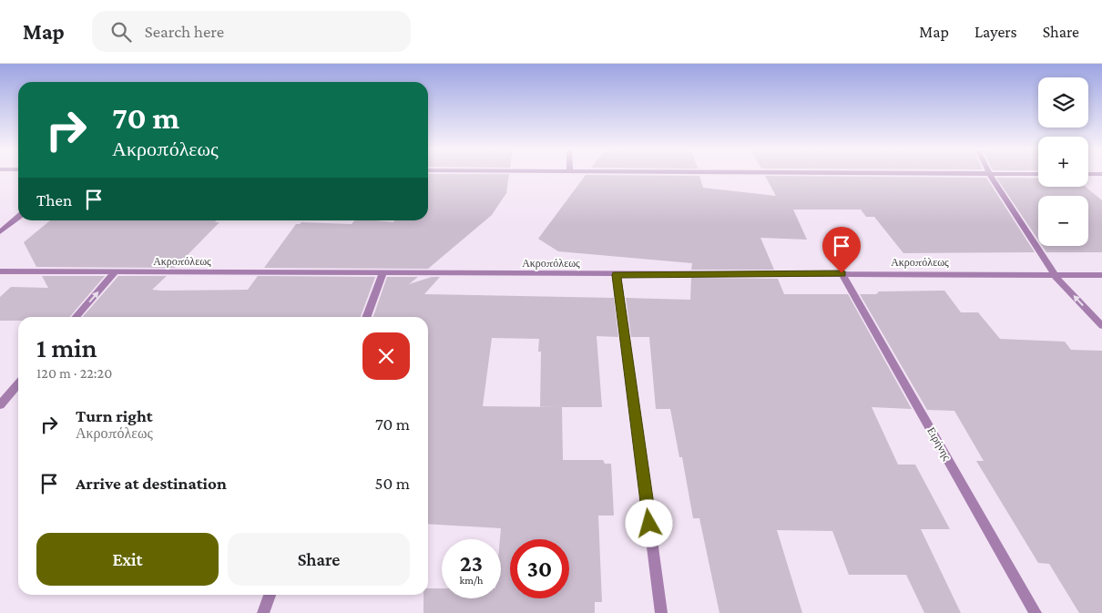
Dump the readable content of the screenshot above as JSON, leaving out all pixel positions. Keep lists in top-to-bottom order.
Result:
{
  "streets": {
    "street": ["Ακροπόλεως", "Ειρήνης"]
  },
  "crossings": [
    ["Ακροπόλεως", "Ειρήνης"]
  ],
  "page": {
    "header": "Map",
    "search": "Search here",
    "nav": ["Map", "Layers", "Share"],
    "map_buttons": ["+", "−"],
    "turn": ["70 m", "Ακροπόλεως"],
    "then": "Then",
    "heading": ["1 min", "120 m · 22:20"],
    "list": [
      {
        "name": "Turn right",
        "note": "Ακροπόλεως",
        "value": "70 m"
      },
      {
        "name": "Arrive at destination",
        "value": "50 m"
      }
    ],
    "buttons": ["Exit", "Share"],
    "speed": "23 km/h",
    "limit": "30"
  }
}
